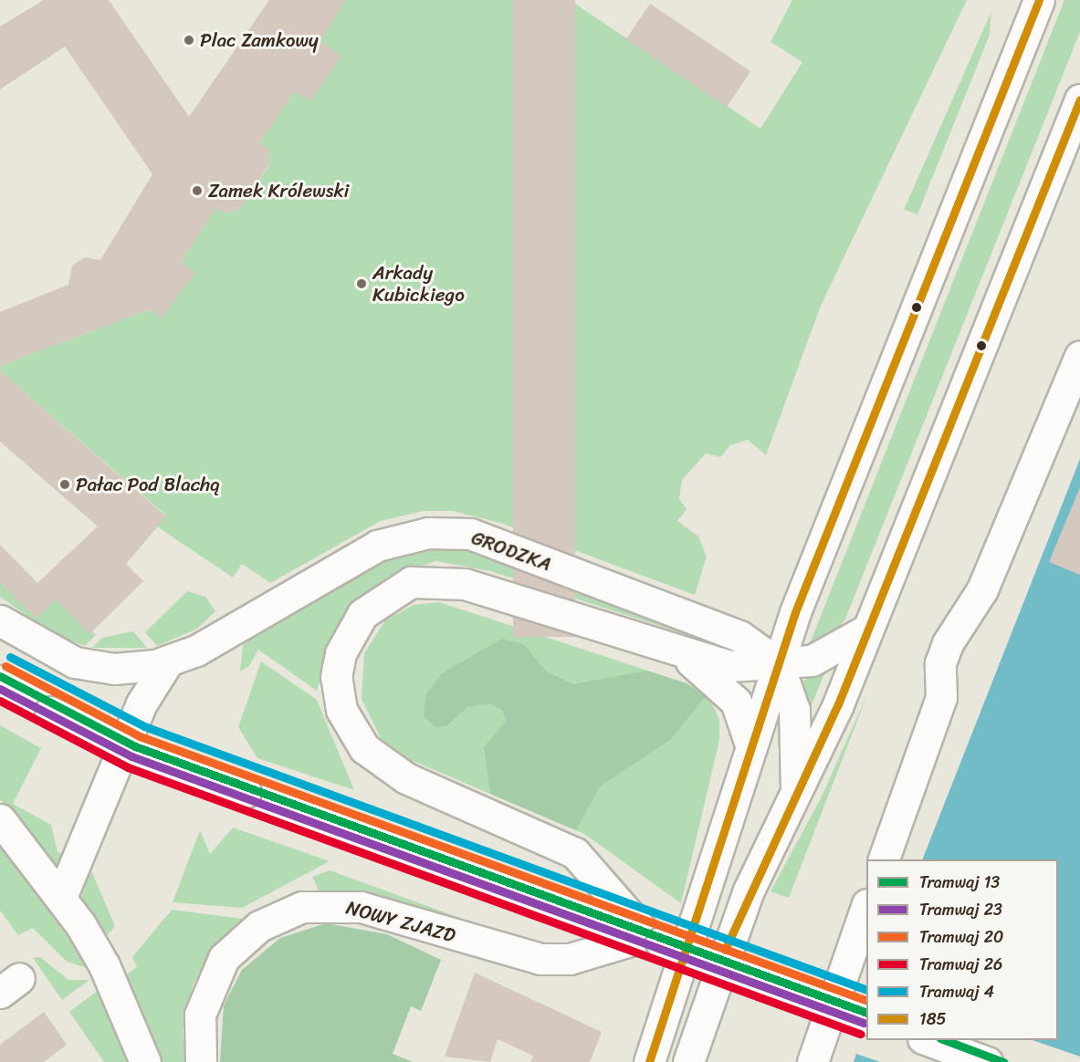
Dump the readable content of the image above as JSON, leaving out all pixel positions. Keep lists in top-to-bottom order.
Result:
{
  "streets": {
    "main road": ["GRODZKA", "NOWY ZJAZD"]
  },
  "places": [
    "Plac Zamkowy",
    "Zamek Królewski",
    "Arkady Kubickiego",
    "Pałac Pod Blachą"
  ],
  "lines": [
    "transit line 185",
    "tram line 4",
    "tram line 20",
    "tram line 13",
    "tram line 23",
    "tram line 26"
  ],
  "legend": [
    "Tramwaj 13",
    "Tramwaj 23",
    "Tramwaj 20",
    "Tramwaj 26",
    "Tramwaj 4",
    "185"
  ]
}
